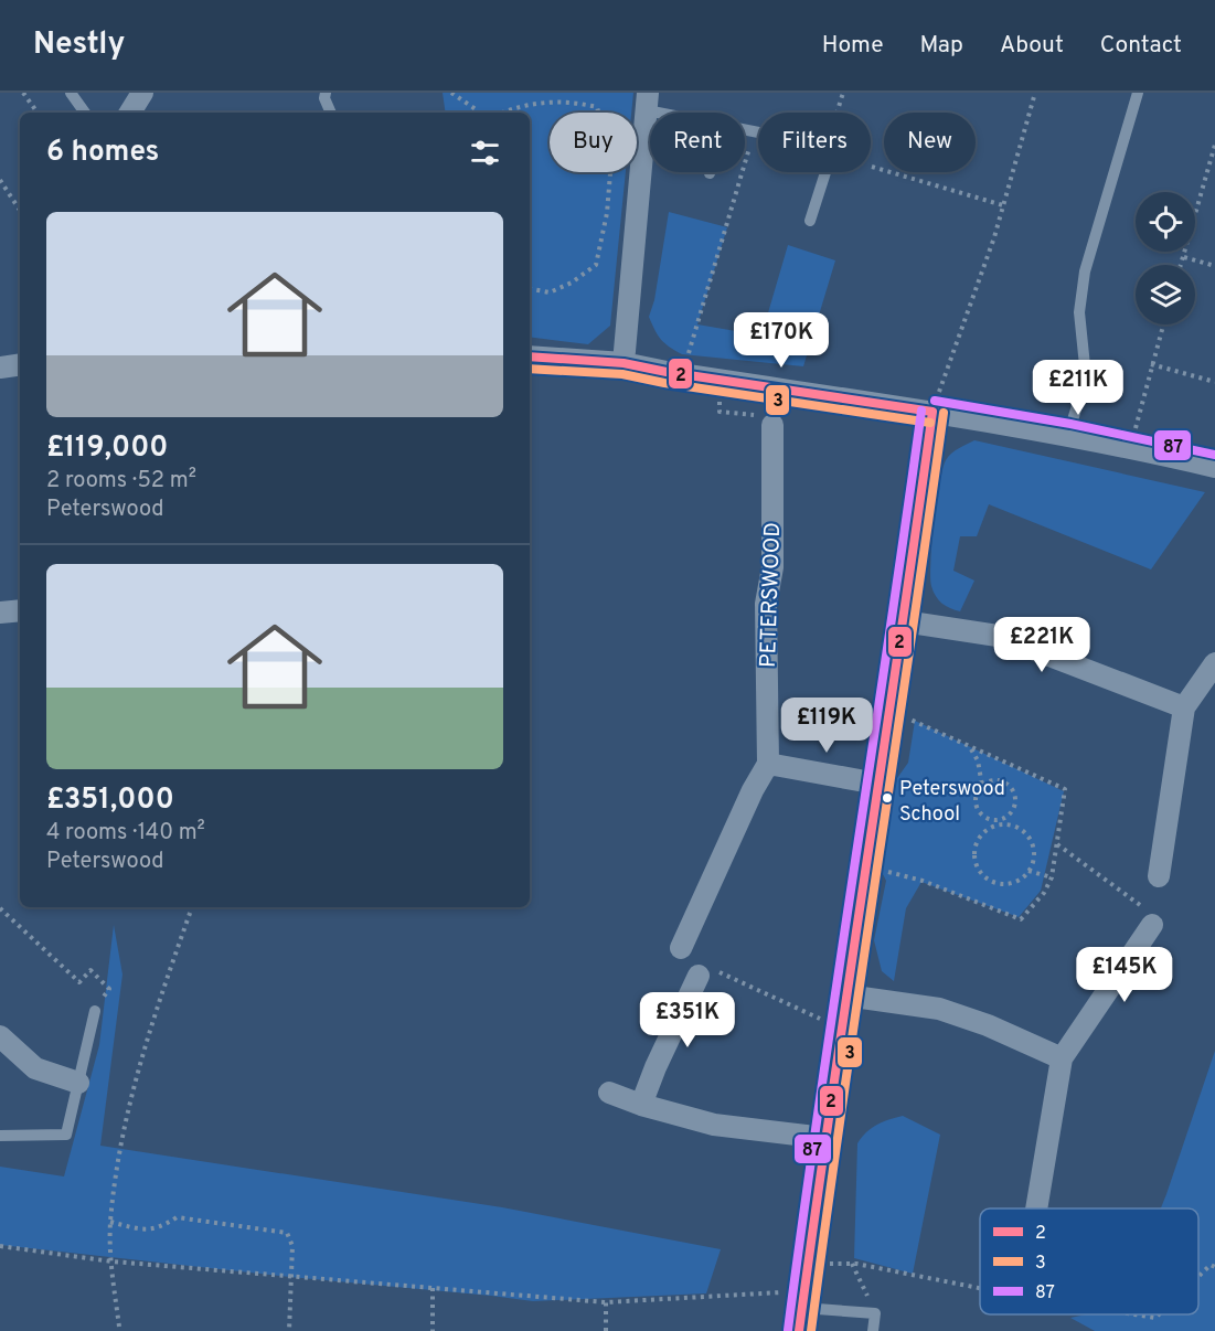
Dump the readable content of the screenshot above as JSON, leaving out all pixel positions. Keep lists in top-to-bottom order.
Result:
{
  "streets": {
    "street": ["PETERSWOOD"]
  },
  "places": ["Peterswood School"],
  "lines": ["transit line 2", "transit line 3", "transit line 87"],
  "legend": ["2", "3", "87"],
  "page": {
    "header": "Nestly",
    "nav": [
      "Home",
      "Map",
      "About",
      "Contact"
    ],
    "chip": [
      "Buy",
      "Rent",
      "Filters",
      "New"
    ],
    "heading": "6 homes",
    "list": [
      {
        "name": "£119,000",
        "note": "2 rooms · 52 m² · Peterswood"
      },
      {
        "name": "£351,000",
        "note": "4 rooms · 140 m² · Peterswood"
      }
    ],
    "price": [
      "£170K",
      "£211K",
      "£221K",
      "£119K",
      "£145K",
      "£351K"
    ]
  }
}
